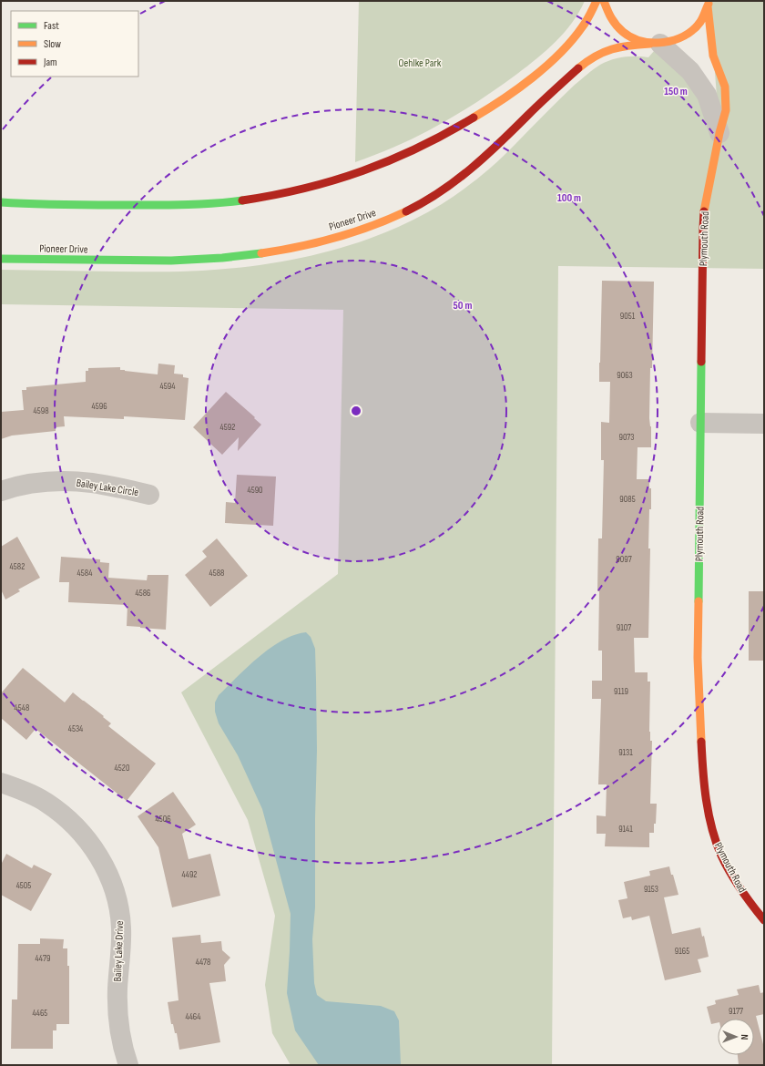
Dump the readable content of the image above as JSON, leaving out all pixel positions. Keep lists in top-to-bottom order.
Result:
{
  "streets": {
    "street": [
      "Pioneer Drive",
      "Plymouth Road",
      "Bailey Lake Circle",
      "Bailey Lake Drive"
    ]
  },
  "crossings": [
    ["Pioneer Drive", "Plymouth Road"]
  ],
  "parks": ["Oehlke Park"],
  "house_numbers": [
    "9051",
    "9063",
    "4594",
    "4596",
    "4598",
    "4592",
    "9073",
    "4590",
    "9085",
    "9097",
    "4582",
    "4584",
    "4588",
    "4586",
    "9107",
    "9119",
    "4548",
    "4534",
    "9131",
    "4520",
    "4506",
    "9141",
    "4492",
    "4505",
    "9153",
    "9165",
    "4479",
    "4478",
    "9177",
    "4465",
    "4464"
  ],
  "legend": ["Fast", "Slow", "Jam"],
  "north": "right",
  "rings": ["150 m", "100 m", "50 m"]
}
